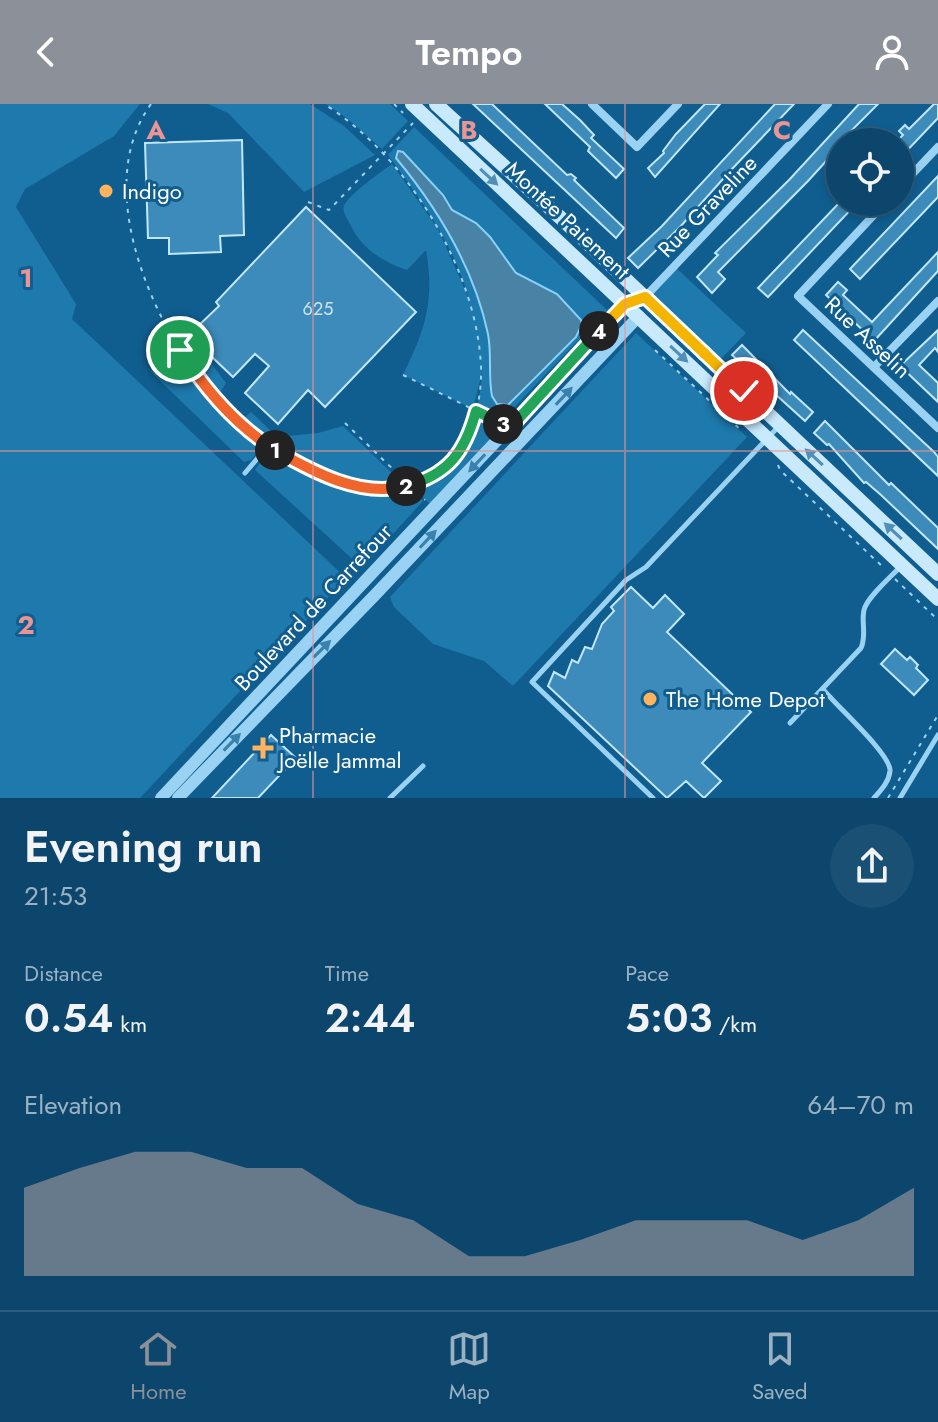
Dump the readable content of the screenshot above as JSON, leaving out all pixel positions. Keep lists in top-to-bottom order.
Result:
{
  "streets": {
    "main road": ["Montée Paiement"],
    "street": ["Rue Graveline", "Rue Asselin", "Boulevard de Carrefour"]
  },
  "crossings": [
    ["Rue Graveline", "Montée Paiement"],
    ["Montée Paiement", "Boulevard de Carrefour"]
  ],
  "places": {
    "other": ["Indigo", "The Home Depot"],
    "health": ["Pharmacie Joëlle Jammal"]
  },
  "house_numbers": ["625"],
  "page": {
    "header": "Tempo",
    "pins": [
      "4",
      "3",
      "1",
      "2"
    ],
    "heading": ["Evening run", "21:53"],
    "stats": [
      ["Distance", "0.54 km"],
      ["Time", "2:44"],
      ["Pace", "5:03 /km"]
    ],
    "chart": ["Elevation", "64–70 m"],
    "tabs": ["Home", "Map", "Saved"]
  },
  "grid": {
    "columns": ["A", "B", "C"],
    "rows": ["1", "2"]
  }
}
